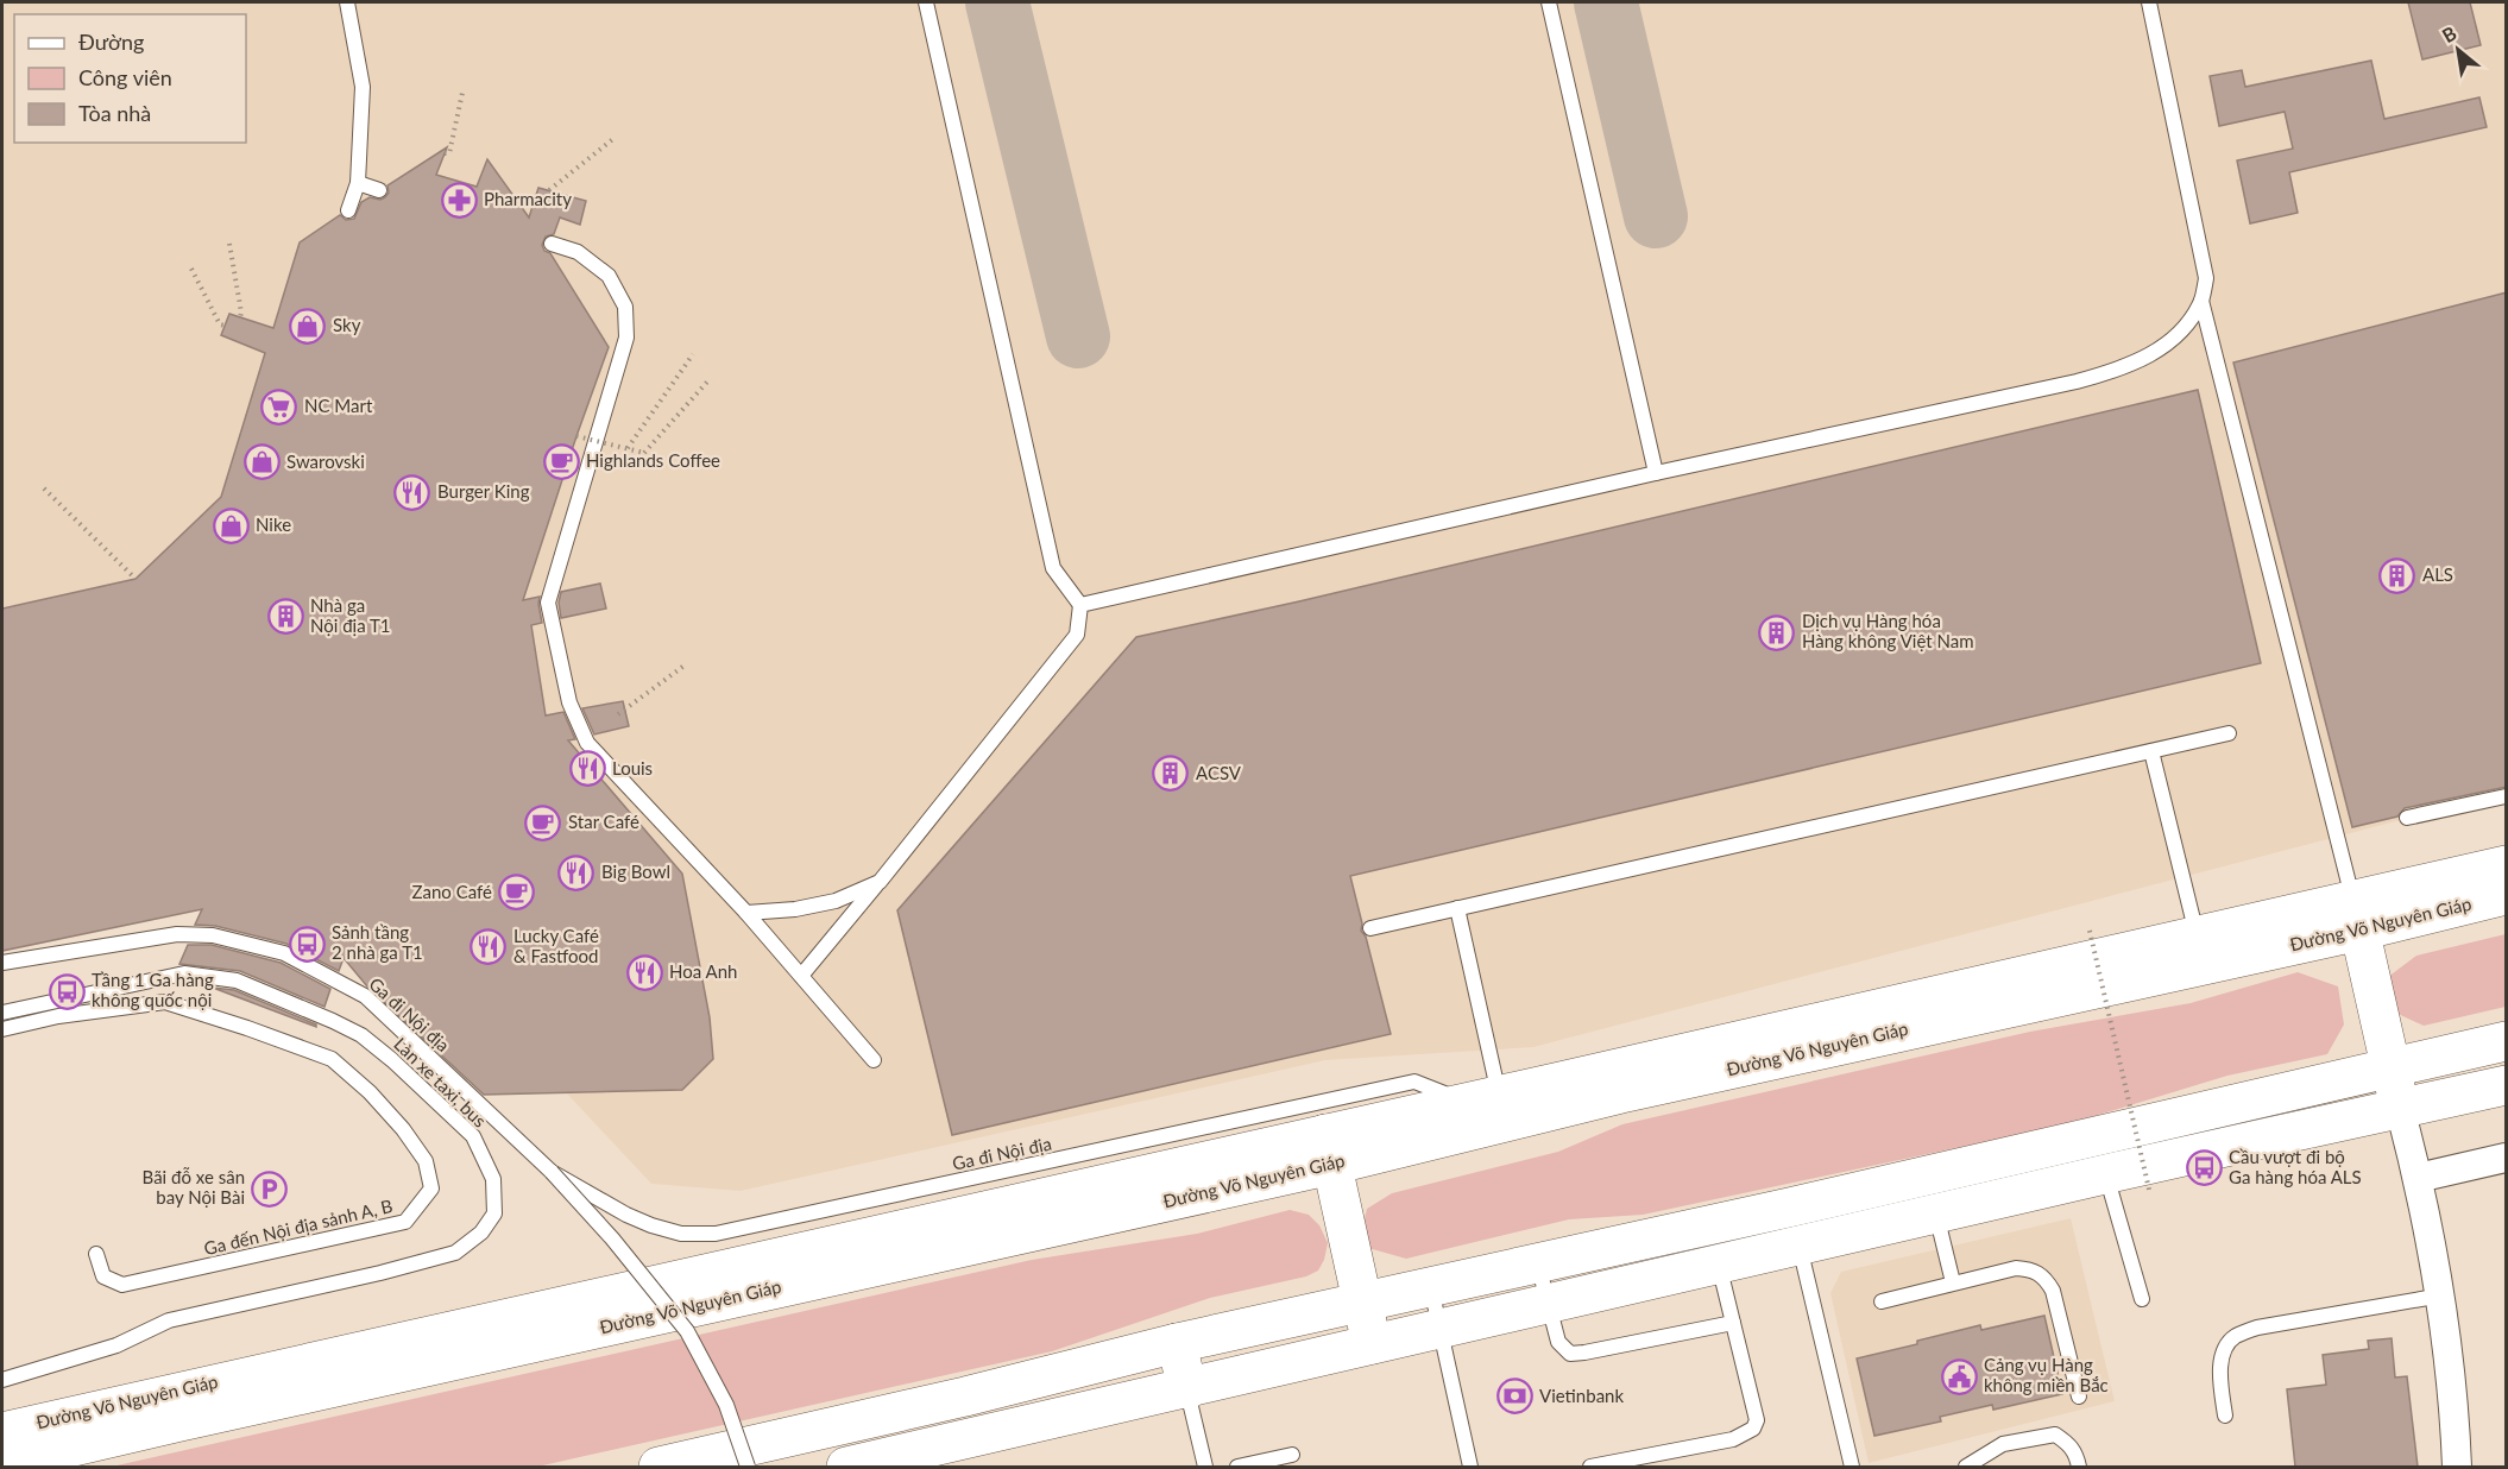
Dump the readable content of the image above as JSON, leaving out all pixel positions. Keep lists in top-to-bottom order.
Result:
{
  "streets": {
    "main road": ["Đường Võ Nguyên Giáp"],
    "lane": ["Ga đi Nội địa", "Làn xe taxi, bus", "Ga đến Nội địa sảnh A, B"]
  },
  "crossings": [
    ["Đường Võ Nguyên Giáp", "Ga đi Nội địa"]
  ],
  "places": {
    "pharmacy": ["Pharmacity"],
    "shop": ["Sky", "Swarovski", "Nike"],
    "supermarket": ["NC Mart"],
    "cafe": ["Highlands Coffee", "Star Café", "Zano Café"],
    "restaurant": [
      "Burger King",
      "Louis",
      "Big Bowl",
      "Lucky Café & Fastfood",
      "Hoa Anh"
    ],
    "building": [
      "ALS",
      "Nhà ga Nội địa T1",
      "Dịch vụ Hàng hóa Hàng không Việt Nam",
      "ACSV"
    ],
    "bus stop": ["Sảnh tầng 2 nhà ga T1", "Tầng 1 Ga hàng không quốc nội", "Cầu vượt đi bộ Ga hàng hóa ALS"],
    "parking": ["Bãi đỗ xe sân bay Nội Bài"],
    "public building": ["Cảng vụ Hàng không miền Bắc"],
    "bank": ["Vietinbank"]
  },
  "legend": ["Đường", "Công viên", "Tòa nhà"],
  "north": "top left"
}
